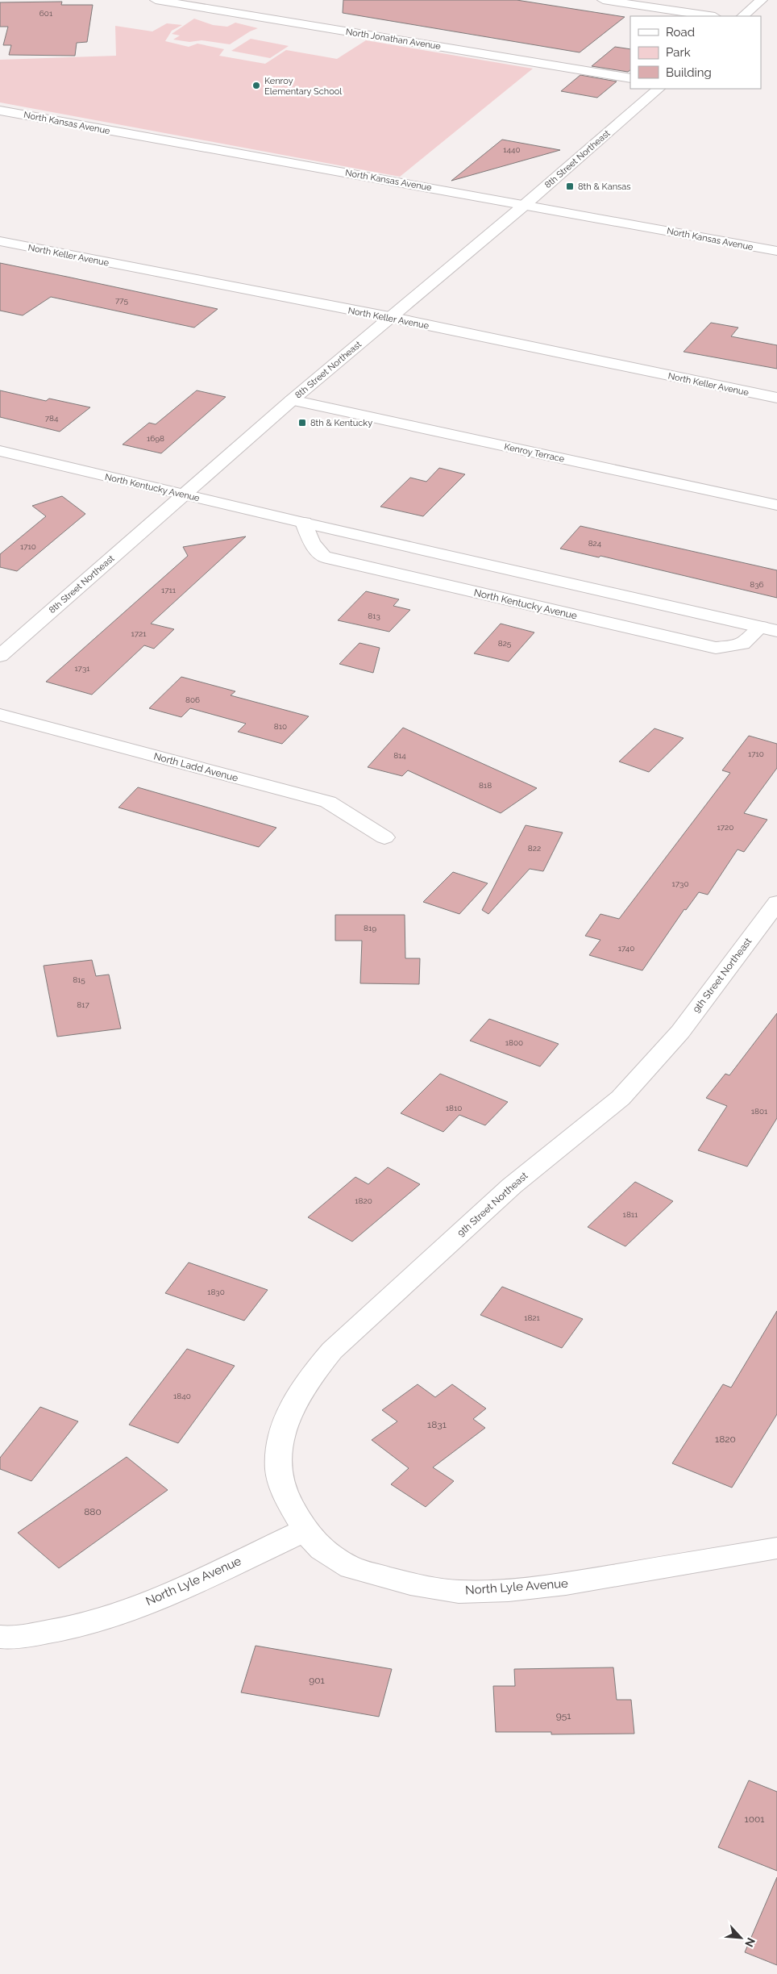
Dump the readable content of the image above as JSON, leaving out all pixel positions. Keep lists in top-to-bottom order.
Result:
{
  "streets": {
    "street": [
      "North Jonathan Avenue",
      "North Kansas Avenue",
      "8th Street Northeast",
      "North Keller Avenue",
      "Kenroy Terrace",
      "North Kentucky Avenue",
      "North Ladd Avenue",
      "9th Street Northeast",
      "North Lyle Avenue"
    ]
  },
  "crossings": [
    ["North Kansas Avenue", "8th Street Northeast"],
    ["8th Street Northeast", "North Keller Avenue"],
    ["8th Street Northeast", "Kenroy Terrace"],
    ["8th Street Northeast", "North Kentucky Avenue"],
    ["9th Street Northeast", "North Lyle Avenue"]
  ],
  "places": {
    "other": ["Kenroy Elementary School"],
    "transit": ["8th & Kansas", "8th & Kentucky"]
  },
  "house_numbers": [
    "601",
    "1440",
    "775",
    "784",
    "1698",
    "824",
    "1710",
    "836",
    "1711",
    "813",
    "1721",
    "825",
    "1731",
    "806",
    "810",
    "1710",
    "814",
    "818",
    "1720",
    "822",
    "1730",
    "819",
    "1740",
    "815",
    "817",
    "1800",
    "1810",
    "1801",
    "1820",
    "1811",
    "1830",
    "1821",
    "1840",
    "1831",
    "1820",
    "880",
    "901",
    "951",
    "1001"
  ],
  "legend": ["Road", "Park", "Building"],
  "north": "bottom right"
}
